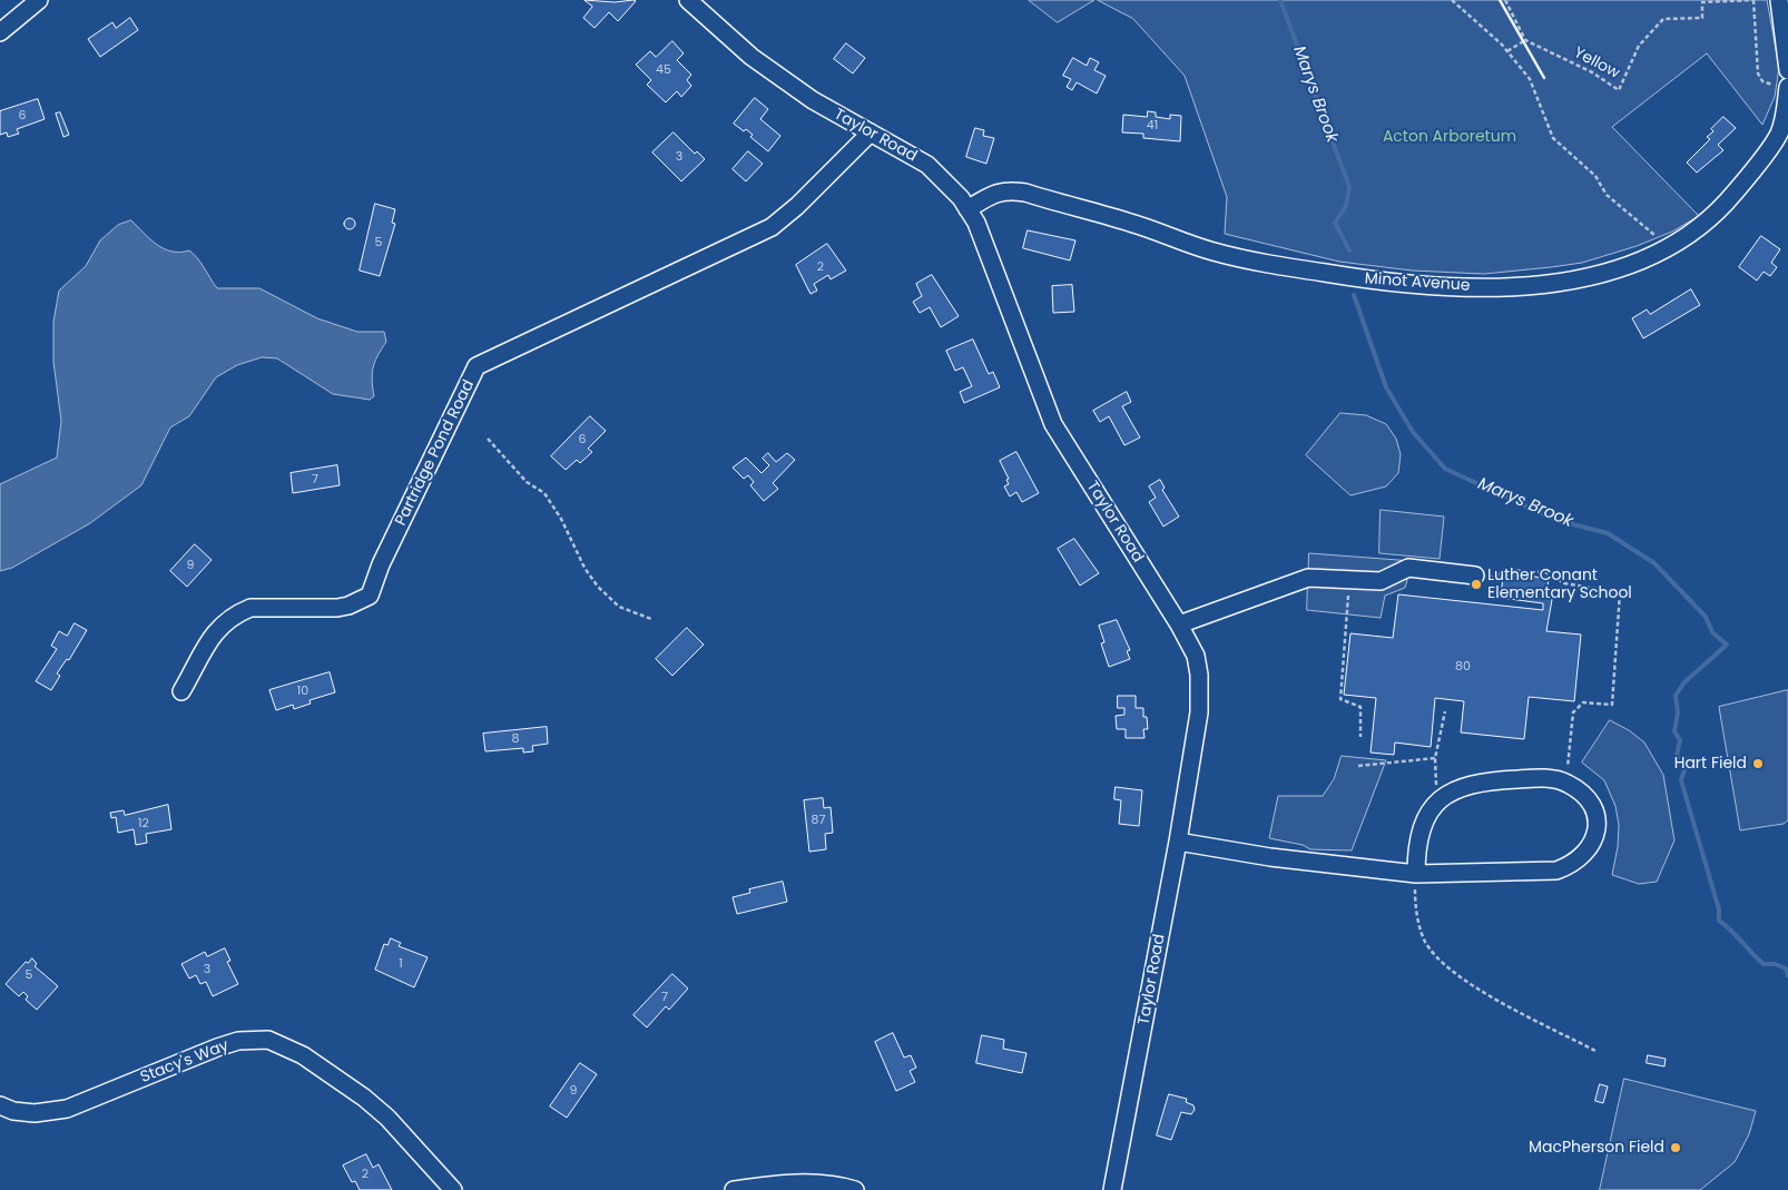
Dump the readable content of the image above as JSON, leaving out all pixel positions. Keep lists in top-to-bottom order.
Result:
{
  "streets": {
    "street": [
      "Taylor Road",
      "Minot Avenue",
      "Partridge Pond Road",
      "Stacy's Way"
    ],
    "path": ["Yellow"]
  },
  "crossings": [
    ["Taylor Road", "Minot Avenue"],
    ["Taylor Road", "Partridge Pond Road"]
  ],
  "water": ["Marys Brook"],
  "parks": ["Acton Arboretum"],
  "places": ["Luther Conant Elementary School", "Hart Field", "MacPherson Field"],
  "house_numbers": [
    "45",
    "6",
    "41",
    "3",
    "5",
    "2",
    "6",
    "7",
    "9",
    "80",
    "10",
    "8",
    "87",
    "12",
    "1",
    "3",
    "5",
    "7",
    "9",
    "2"
  ]
}
